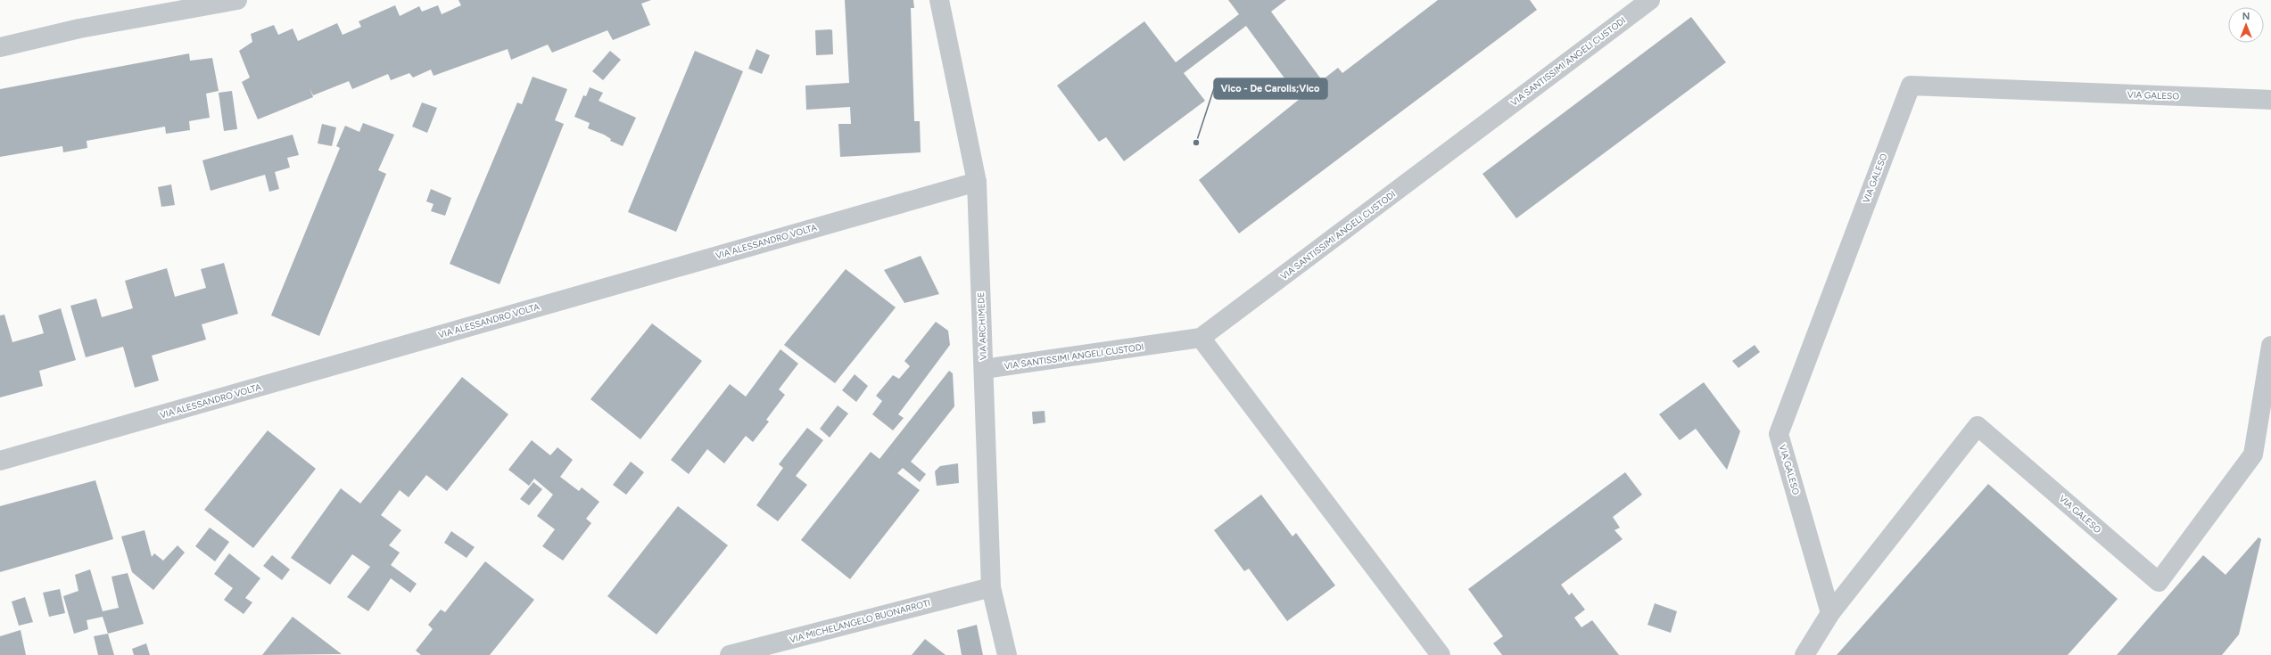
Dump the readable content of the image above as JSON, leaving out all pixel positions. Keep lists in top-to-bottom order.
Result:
{
  "streets": {
    "street": [
      "VIA SANTISSIMI ANGELI CUSTODI",
      "VIA GALESO",
      "VIA ALESSANDRO VOLTA",
      "VIA ARCHIMEDE",
      "VIA MICHELANGELO BUONARROTI"
    ]
  },
  "crossings": [
    ["VIA SANTISSIMI ANGELI CUSTODI", "VIA ARCHIMEDE"],
    ["VIA ALESSANDRO VOLTA", "VIA ARCHIMEDE"],
    ["VIA ARCHIMEDE", "VIA MICHELANGELO BUONARROTI"]
  ],
  "places": ["Vico - De Carolis;Vico"],
  "north": "top"
}
